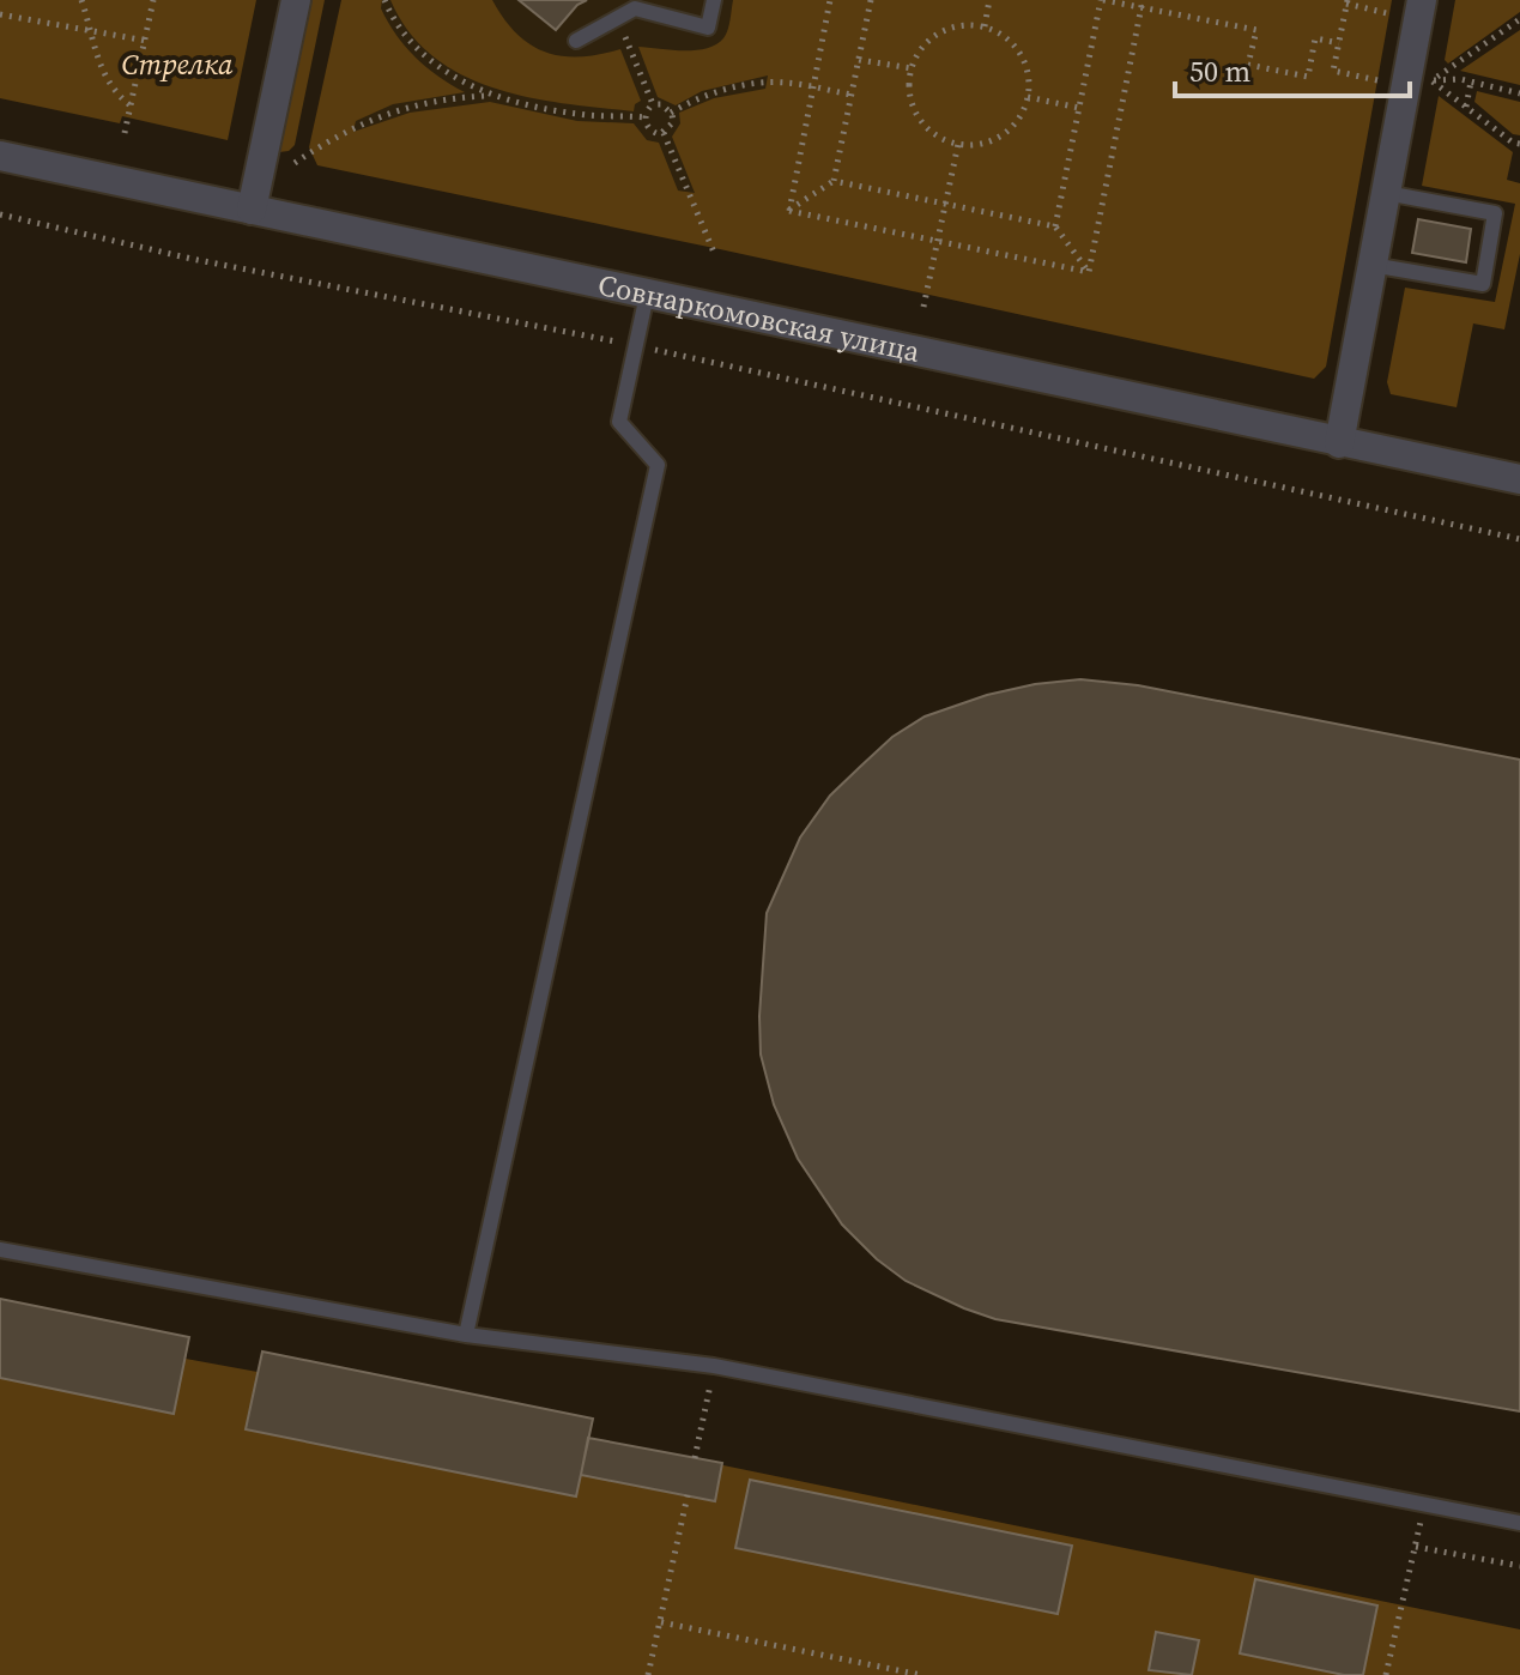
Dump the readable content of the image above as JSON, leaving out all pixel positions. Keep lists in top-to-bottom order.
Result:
{
  "streets": {
    "street": ["Совнаркомовская улица"]
  },
  "parks": ["Стрелка"],
  "scale_bar": "50 m"
}
